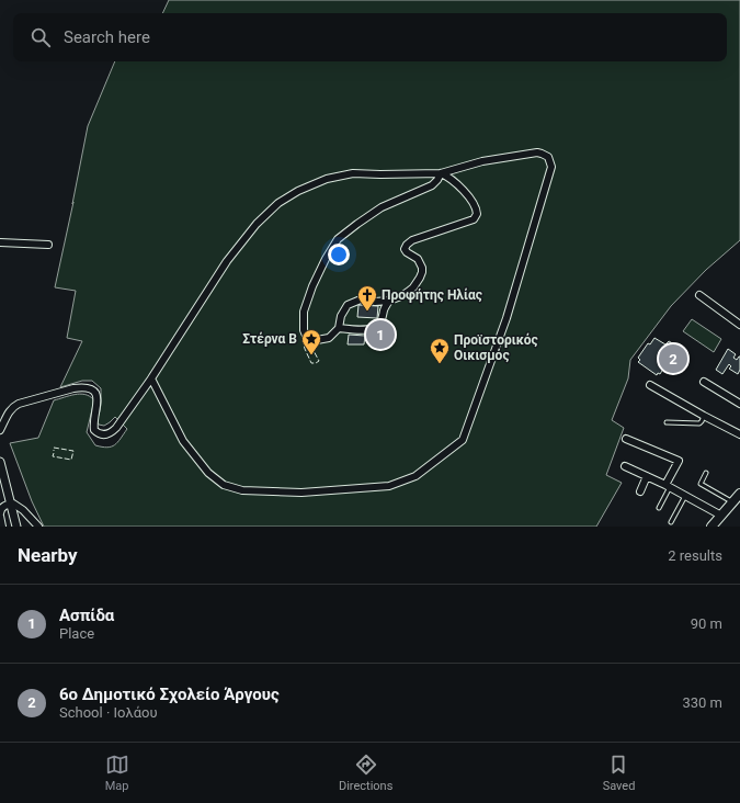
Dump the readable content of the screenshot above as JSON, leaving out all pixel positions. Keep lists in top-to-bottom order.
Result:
{
  "places": {
    "church": ["Προφήτης Ηλίας"],
    "place": ["Στέρνα Β", "Προϊστορικός Οικισμός"]
  },
  "page": {
    "search": "Search here",
    "pins": ["1", "2"],
    "heading": ["Nearby", "2 results"],
    "list": [
      {
        "mark": "1",
        "name": "Ασπίδα",
        "note": "Place",
        "value": "90 m"
      },
      {
        "mark": "2",
        "name": "6ο Δημοτικό Σχολείο Άργους",
        "note": "School · Ιολάου",
        "value": "330 m"
      }
    ],
    "nav": ["Map", "Directions", "Saved"]
  }
}
